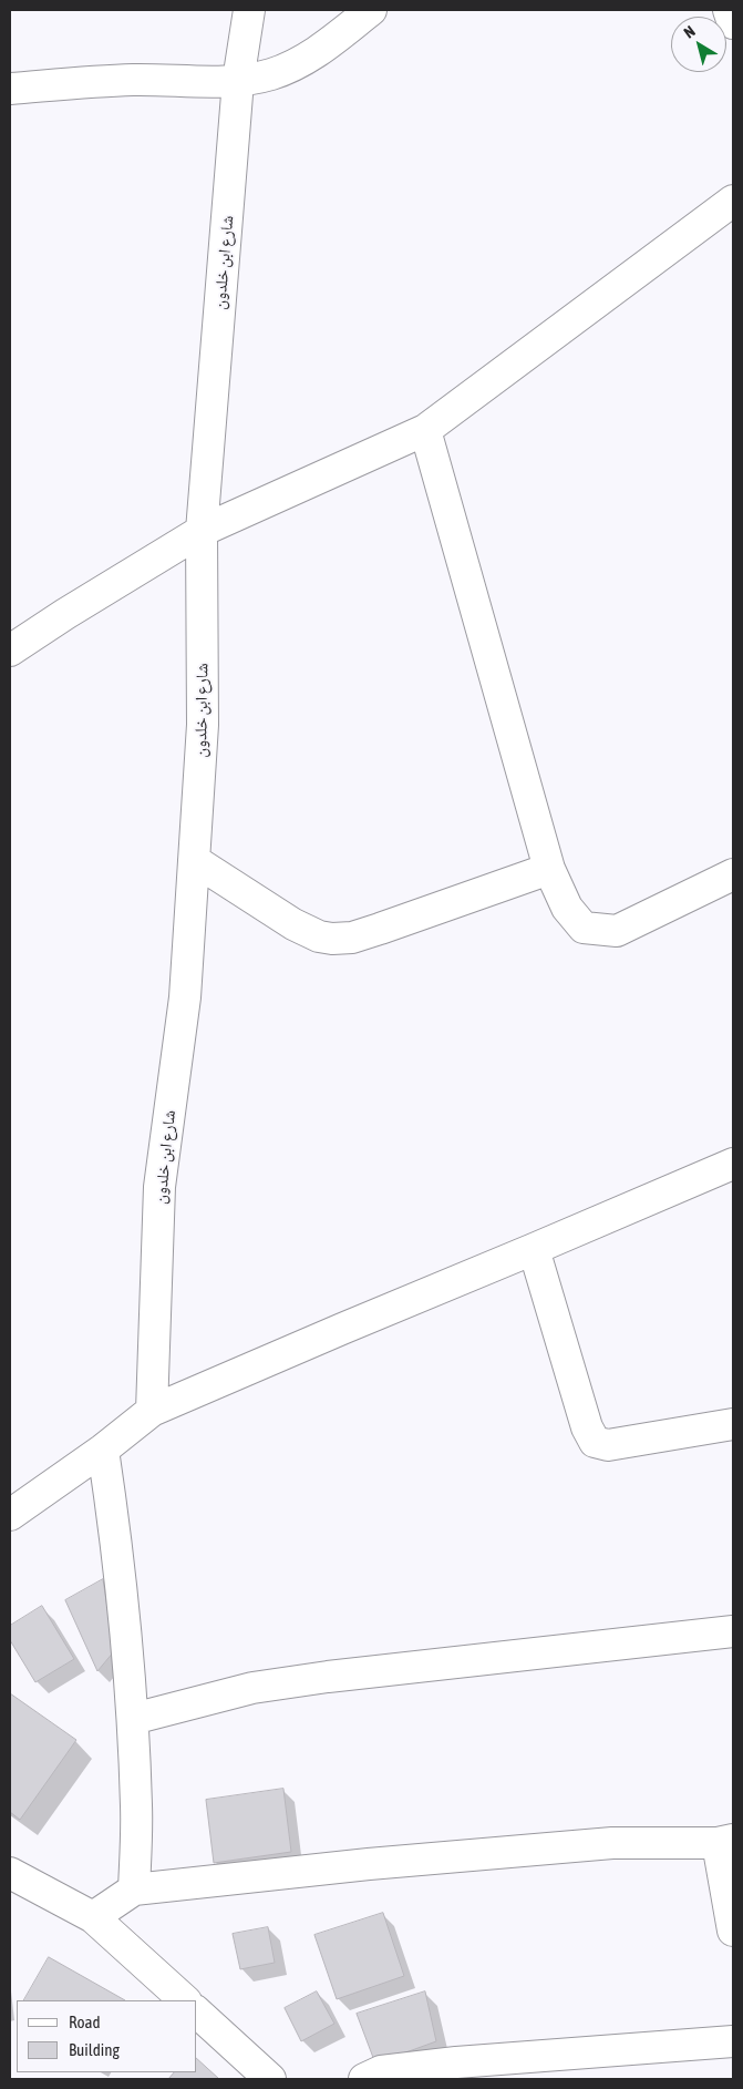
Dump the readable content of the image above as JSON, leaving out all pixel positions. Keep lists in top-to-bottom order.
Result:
{
  "streets": {
    "street": ["شارع ابن خلدون"]
  },
  "legend": ["Road", "Building"],
  "north": "top left"
}
